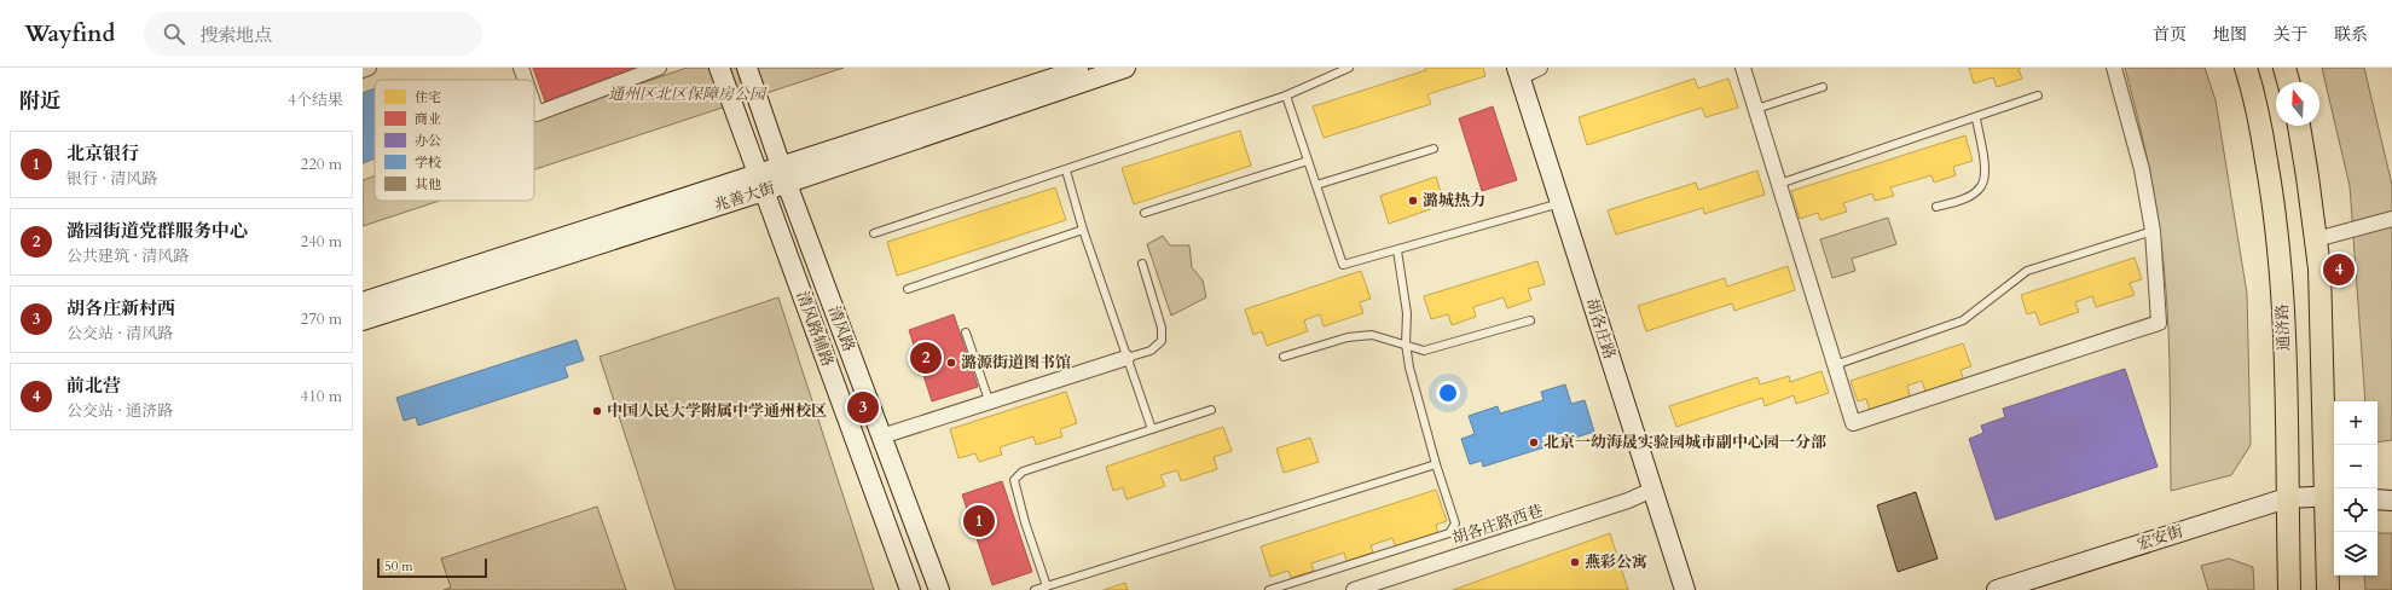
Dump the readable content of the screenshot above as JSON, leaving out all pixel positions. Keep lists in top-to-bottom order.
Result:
{
  "streets": {
    "main road": ["通济路"],
    "street": [
      "兆善大街",
      "清风路辅路",
      "清风路",
      "胡各庄路",
      "胡各庄路西巷",
      "宏安街"
    ]
  },
  "crossings": [
    ["兆善大街", "清风路辅路"],
    ["兆善大街", "清风路"],
    ["通济路", "宏安街"],
    ["胡各庄路", "胡各庄路西巷"]
  ],
  "parks": ["通州区北区保障房公园"],
  "places": [
    "潞城热力",
    "潞源街道图书馆",
    "中国人民大学附属中学通州校区",
    "北京一幼海晟实验园城市副中心园一分部",
    "燕彩公寓"
  ],
  "legend": [
    "住宅",
    "商业",
    "办公",
    "学校",
    "其他"
  ],
  "scale_bar": "50 m",
  "north": "top",
  "page": {
    "header": "Wayfind",
    "search": "搜索地点",
    "nav": [
      "首页",
      "地图",
      "关于",
      "联系"
    ],
    "heading": ["附近", "4个结果"],
    "list": [
      {
        "mark": "1",
        "name": "北京银行",
        "note": "银行 · 清风路",
        "value": "220 m"
      },
      {
        "mark": "2",
        "name": "潞园街道党群服务中心",
        "note": "公共建筑 · 清风路",
        "value": "240 m"
      },
      {
        "mark": "3",
        "name": "胡各庄新村西",
        "note": "公交站 · 清风路",
        "value": "270 m"
      },
      {
        "mark": "4",
        "name": "前北营",
        "note": "公交站 · 通济路",
        "value": "410 m"
      }
    ],
    "pins": [
      "4",
      "2",
      "3",
      "1"
    ],
    "map_buttons": ["+", "−"],
    "scale": "50 m"
  }
}
